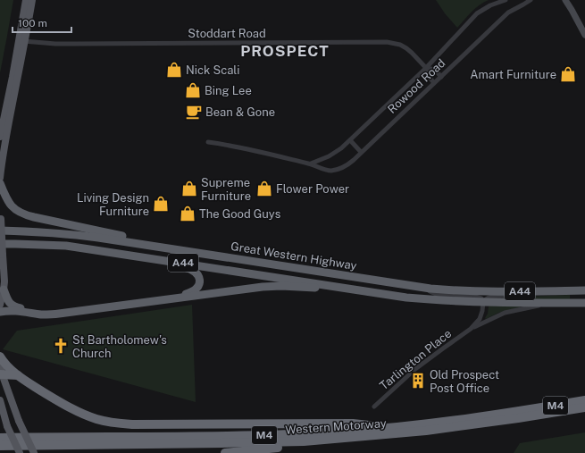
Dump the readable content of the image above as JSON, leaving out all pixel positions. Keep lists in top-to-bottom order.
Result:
{
  "streets": {
    "highway": [
      "Great Western Highway",
      "A44",
      "M4",
      "Western Motorway"
    ],
    "street": ["Stoddart Road", "Rowood Road", "Tarlington Place"]
  },
  "crossings": [
    ["Stoddart Road", "Rowood Road"],
    ["Great Western Highway", "Tarlington Place"]
  ],
  "districts": ["PROSPECT"],
  "places": {
    "shop": [
      "Nick Scali",
      "Amart Furniture",
      "Bing Lee",
      "Supreme Furniture",
      "Flower Power",
      "Living Design Furniture",
      "The Good Guys"
    ],
    "cafe": ["Bean & Gone"],
    "church": ["St Bartholomew's Church"],
    "building": ["Old Prospect Post Office"]
  },
  "scale_bar": "100 m"
}
